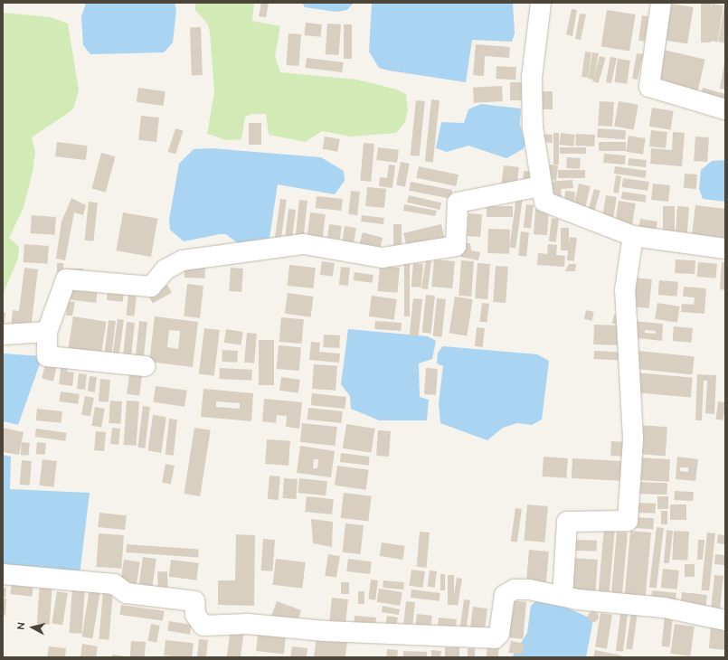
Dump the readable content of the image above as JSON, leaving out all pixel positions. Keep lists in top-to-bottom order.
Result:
{
  "north": "left"
}
